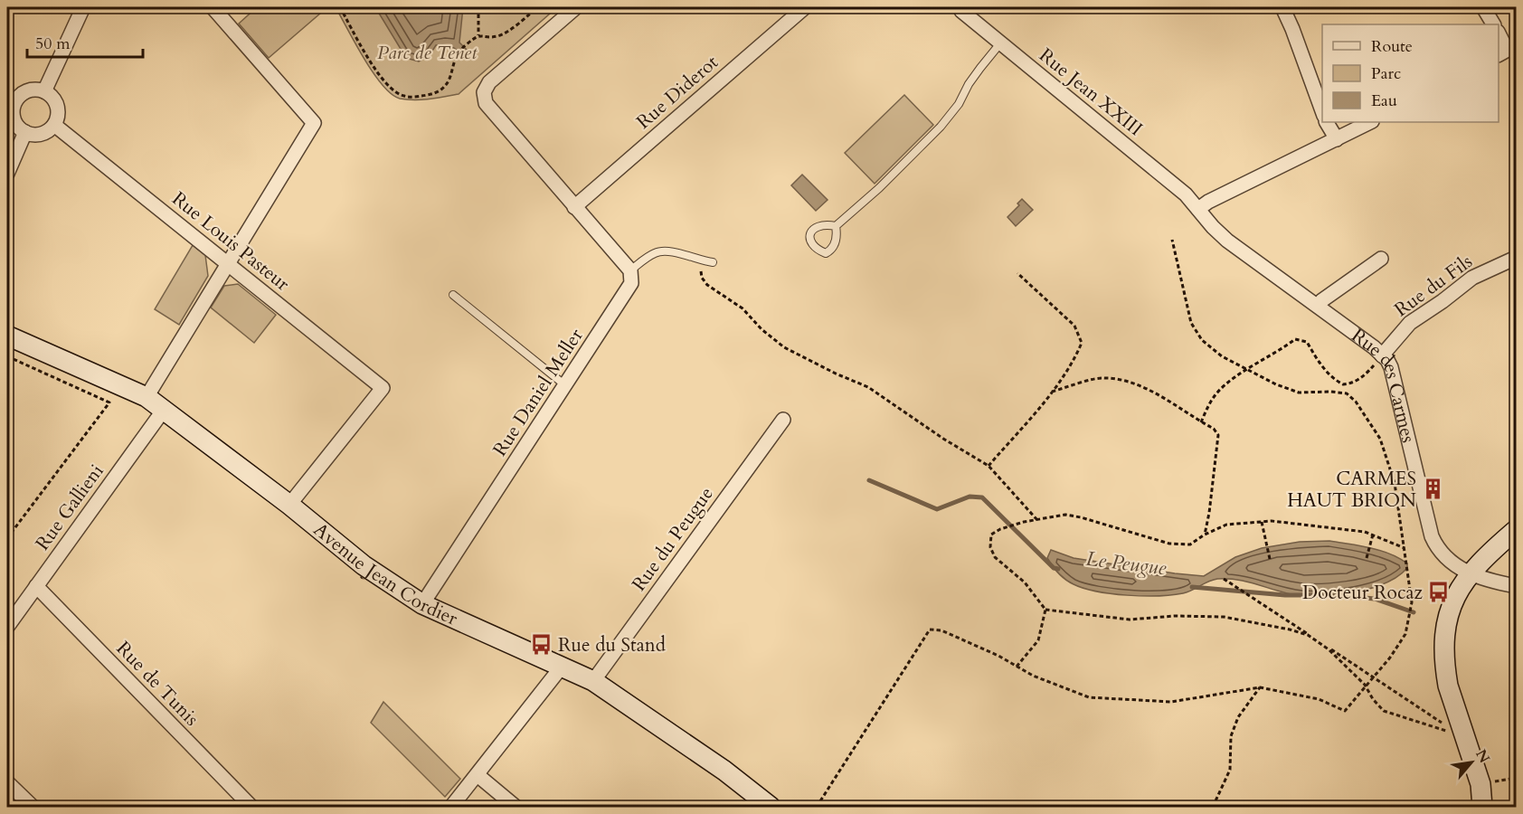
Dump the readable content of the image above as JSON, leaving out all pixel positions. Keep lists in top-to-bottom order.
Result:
{
  "streets": {
    "street": [
      "Rue Diderot",
      "Rue Jean XXIII",
      "Rue Louis Pasteur",
      "Rue du Fils",
      "Rue des Carmes",
      "Rue Daniel Meller",
      "Rue Gallieni",
      "Rue du Peugue",
      "Avenue Jean Cordier",
      "Rue de Tunis"
    ]
  },
  "crossings": [
    ["Rue Jean XXIII", "Rue des Carmes"],
    ["Rue Louis Pasteur", "Avenue Jean Cordier"],
    ["Rue du Fils", "Rue des Carmes"],
    ["Rue Daniel Meller", "Avenue Jean Cordier"],
    ["Rue Gallieni", "Avenue Jean Cordier"],
    ["Rue Gallieni", "Rue de Tunis"],
    ["Rue du Peugue", "Avenue Jean Cordier"]
  ],
  "water": ["Le Peugue"],
  "parks": ["Parc de Tenet"],
  "places": {
    "building": ["CARMES HAUT BRION"],
    "bus stop": ["Docteur Rocaz", "Rue du Stand"]
  },
  "legend": ["Route", "Parc", "Eau"],
  "scale_bar": "50 m",
  "north": "top right"
}
